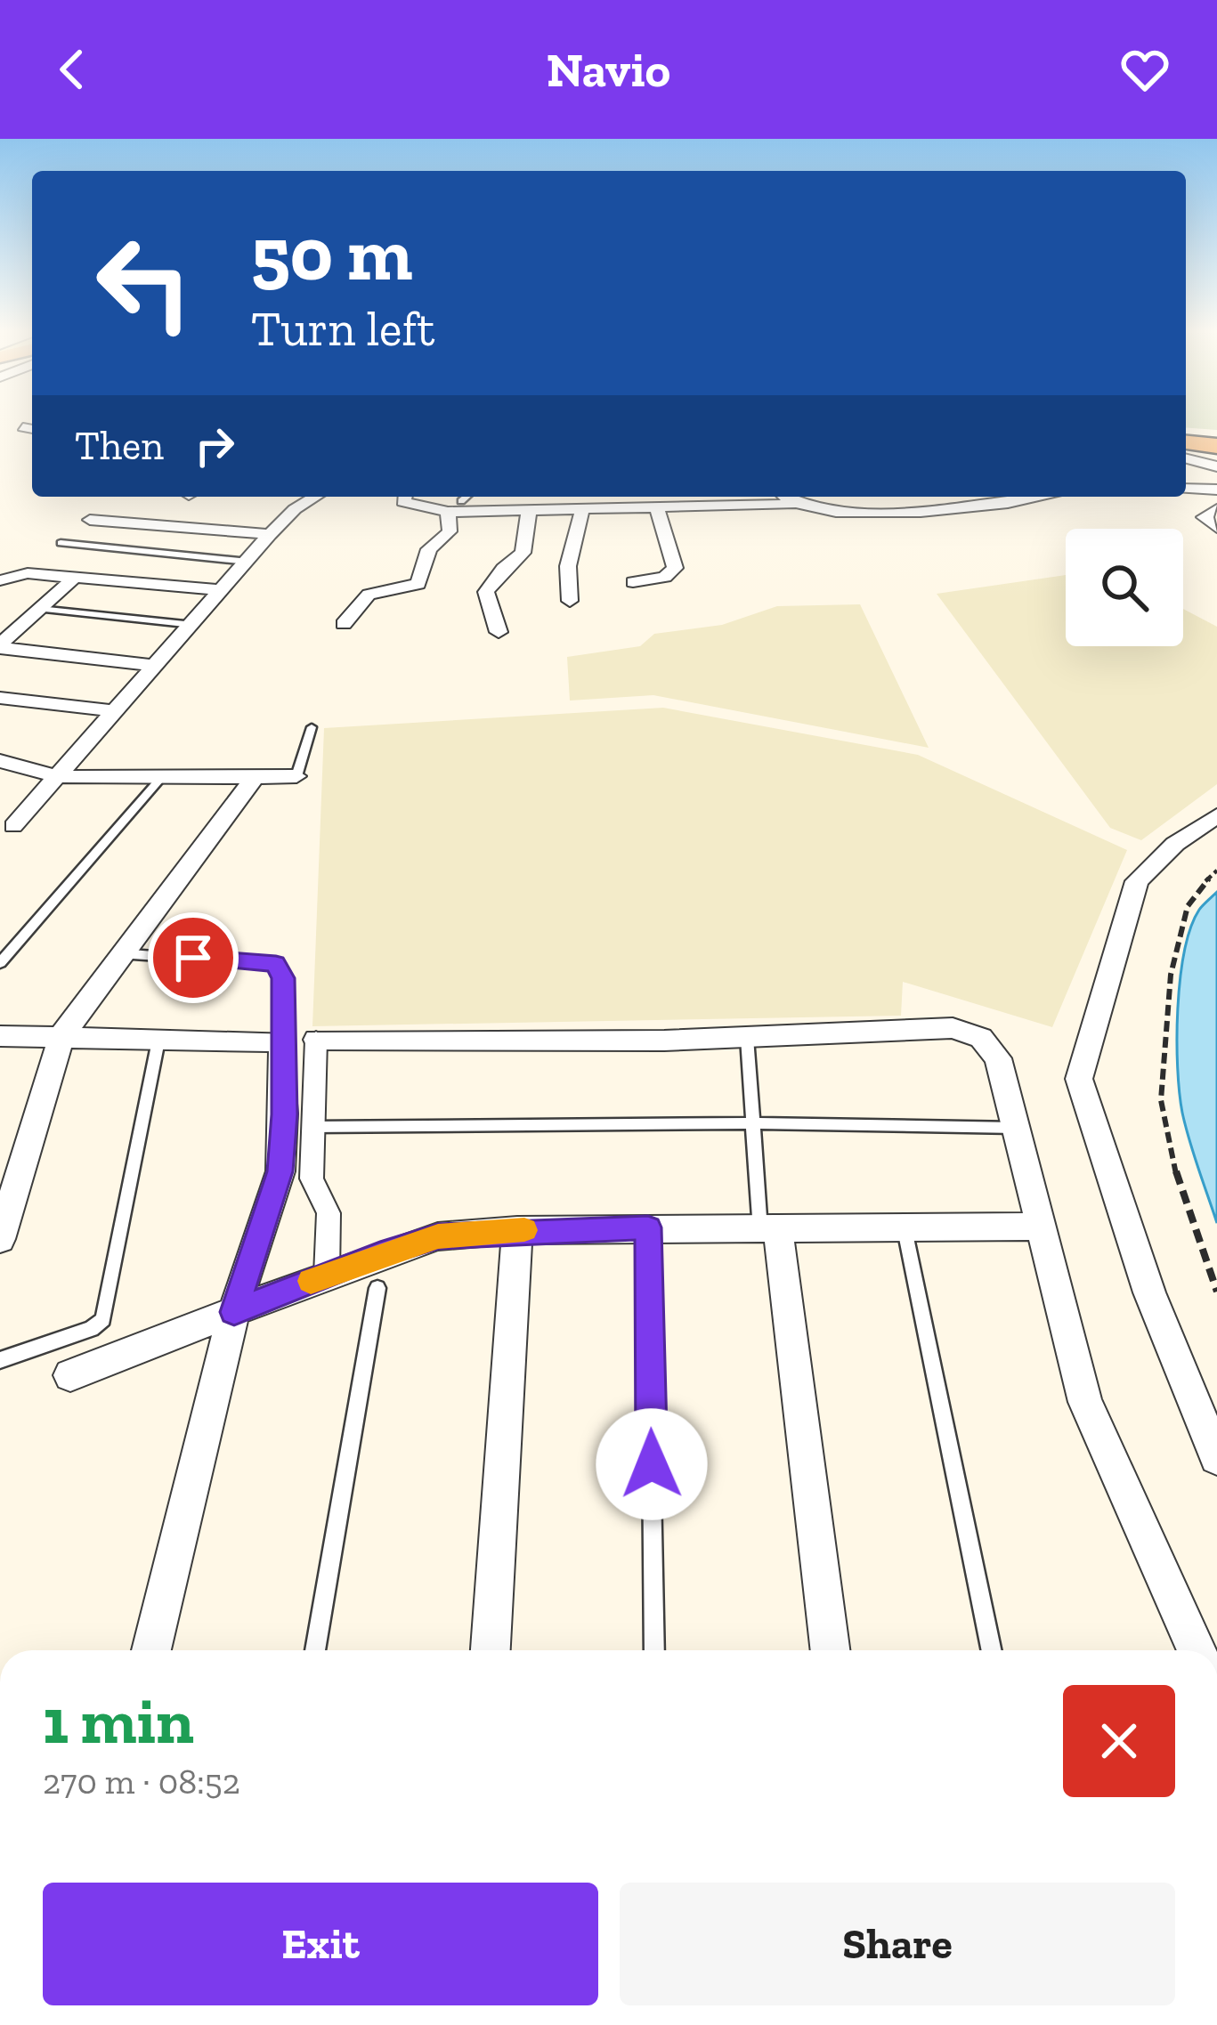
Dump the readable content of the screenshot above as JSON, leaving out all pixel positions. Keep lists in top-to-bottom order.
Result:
{
  "page": {
    "header": "Navio",
    "turn": ["50 m", "Turn left"],
    "then": "Then",
    "heading": ["1 min", "270 m · 08:52"],
    "buttons": ["Exit", "Share"]
  }
}
